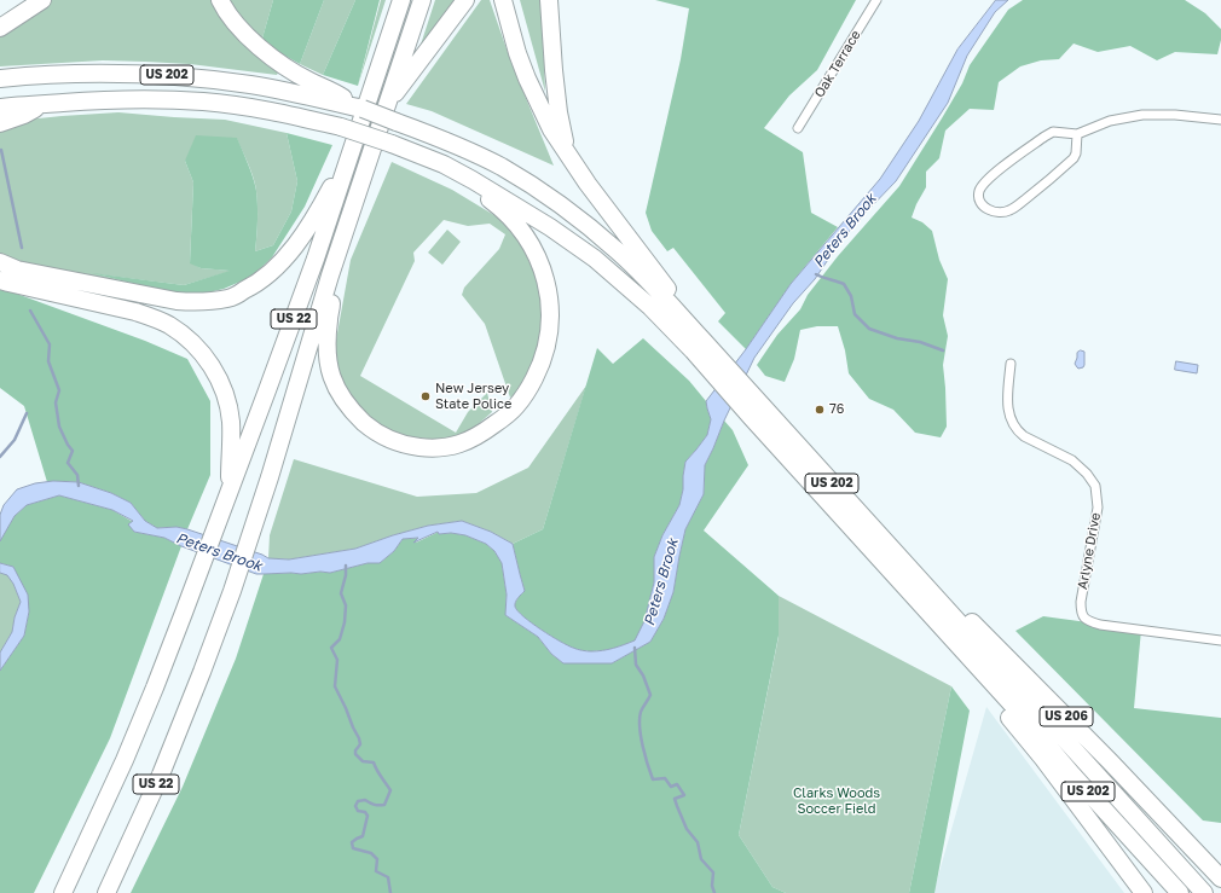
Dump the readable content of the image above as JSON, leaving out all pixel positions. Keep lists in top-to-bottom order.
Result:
{
  "streets": {
    "highway": ["US 202", "US 22", "US 206"],
    "street": ["Oak Terrace", "Arlyne Drive"]
  },
  "crossings": [
    ["US 202", "US 206"]
  ],
  "water": ["Peters Brook"],
  "parks": ["Clarks Woods Soccer Field"],
  "places": ["New Jersey State Police", "76"]
}
